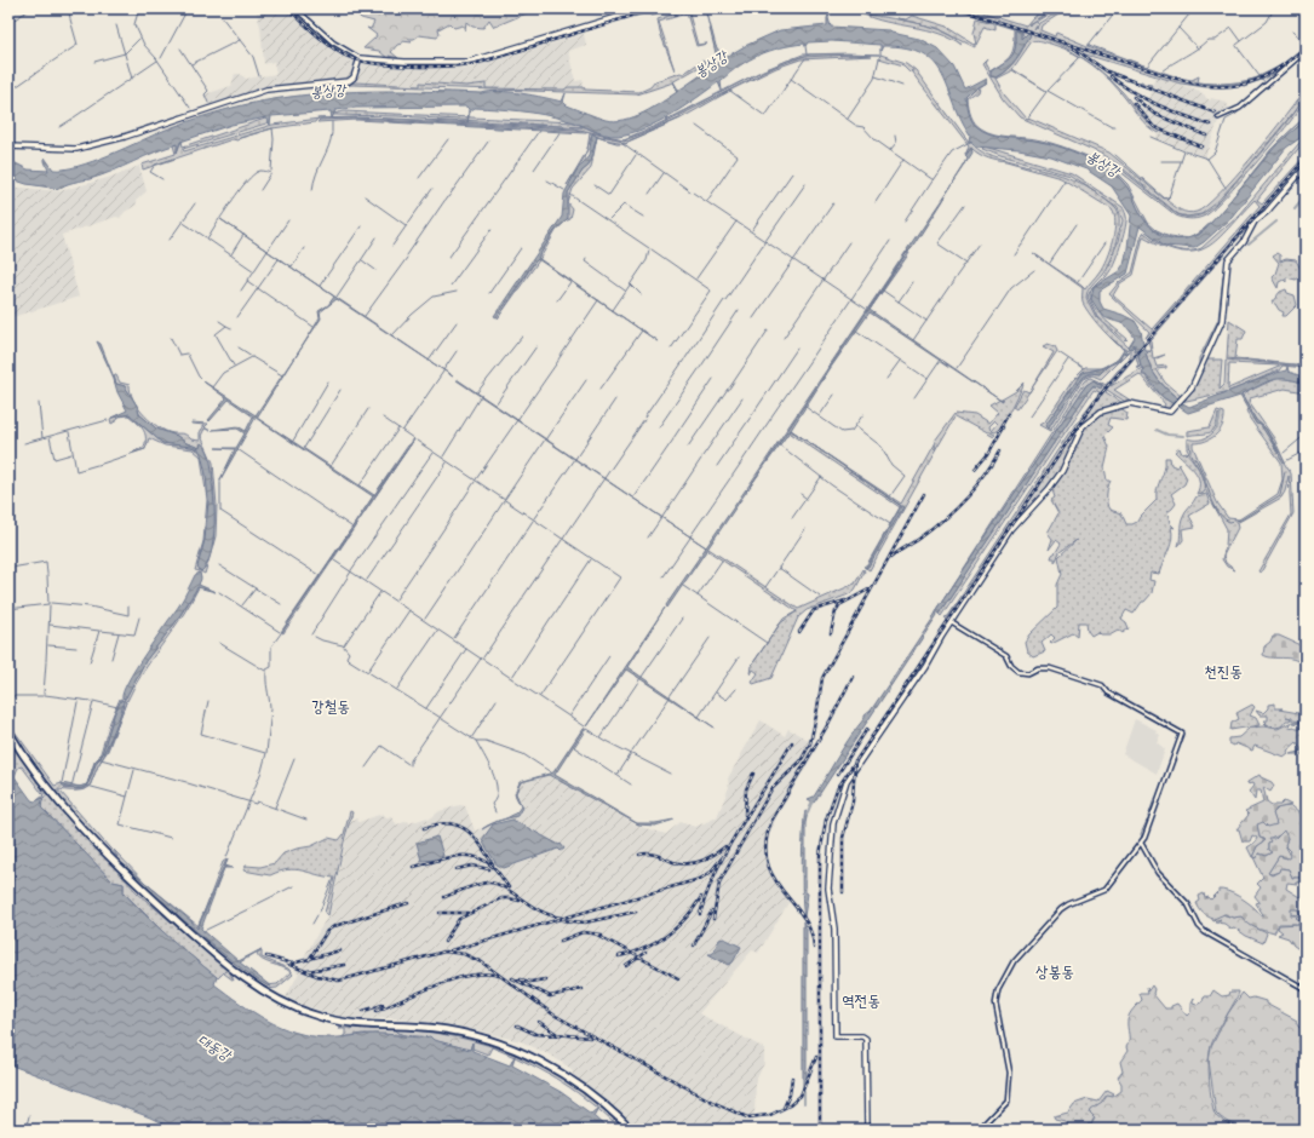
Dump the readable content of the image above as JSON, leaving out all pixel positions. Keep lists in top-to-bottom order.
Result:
{
  "districts": [
    "천진동",
    "강철동",
    "상봉동",
    "역전동"
  ],
  "water": ["봉상강", "대동강"]
}
